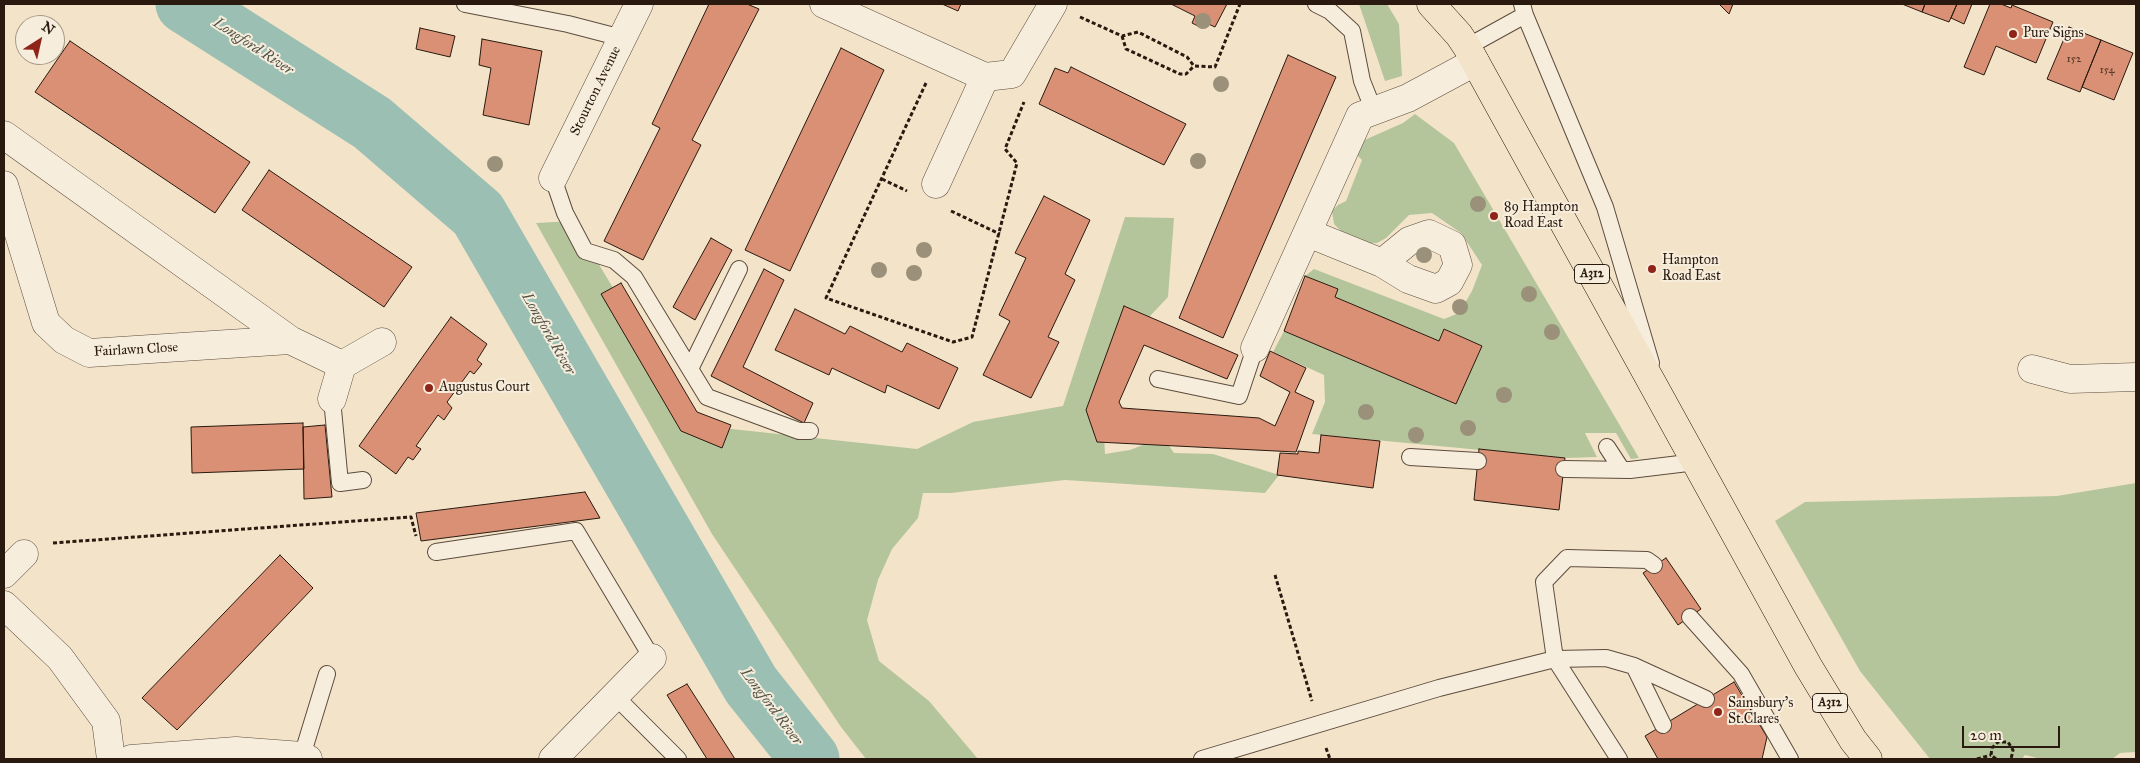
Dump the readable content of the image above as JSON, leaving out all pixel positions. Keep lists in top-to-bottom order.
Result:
{
  "streets": {
    "main road": ["A312"],
    "street": ["Stourton Avenue", "Fairlawn Close"]
  },
  "water": ["Longford River"],
  "places": [
    "Pure Signs",
    "89 Hampton Road East",
    "Hampton Road East",
    "Augustus Court",
    "Sainsbury's St.Clares"
  ],
  "house_numbers": ["152", "154"],
  "scale_bar": "20 m",
  "north": "top right"
}
